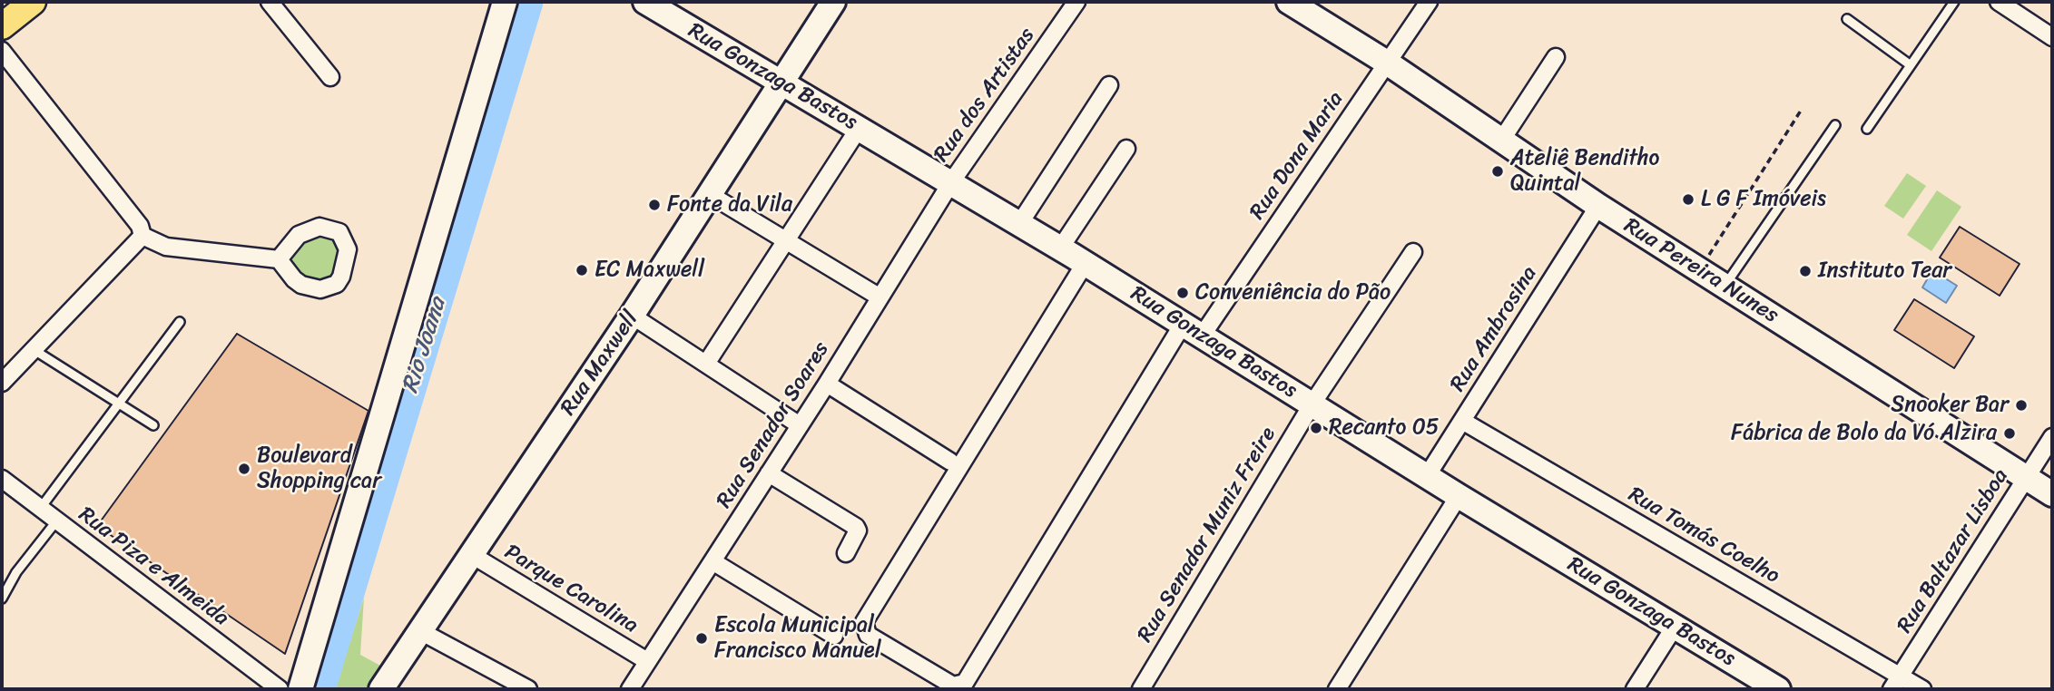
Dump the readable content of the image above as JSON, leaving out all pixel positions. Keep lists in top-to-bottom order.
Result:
{
  "streets": {
    "main road": ["Rua Gonzaga Bastos", "Rua Pereira Nunes", "Rua Maxwell"],
    "street": [
      "Rua dos Artistas",
      "Rua Dona Maria",
      "Rua Ambrosina",
      "Rua Senador Soares",
      "Rua Senador Muniz Freire",
      "Rua Tomás Coelho",
      "Rua Baltazar Lisboa",
      "Rua Piza e Almeida",
      "Parque Carolina"
    ]
  },
  "crossings": [
    ["Rua Gonzaga Bastos", "Rua dos Artistas"],
    ["Rua Gonzaga Bastos", "Rua Dona Maria"],
    ["Rua Gonzaga Bastos", "Rua Ambrosina"],
    ["Rua Gonzaga Bastos", "Rua Maxwell"],
    ["Rua Gonzaga Bastos", "Rua Senador Soares"],
    ["Rua Gonzaga Bastos", "Rua Senador Muniz Freire"],
    ["Rua dos Artistas", "Rua Senador Soares"],
    ["Rua Dona Maria", "Rua Pereira Nunes"],
    ["Rua Pereira Nunes", "Rua Ambrosina"],
    ["Rua Pereira Nunes", "Rua Baltazar Lisboa"],
    ["Rua Ambrosina", "Rua Tomás Coelho"],
    ["Rua Maxwell", "Parque Carolina"],
    ["Rua Senador Soares", "Parque Carolina"],
    ["Rua Tomás Coelho", "Rua Baltazar Lisboa"]
  ],
  "water": ["Rio Joana"],
  "places": [
    "Ateliê Benditho Quintal",
    "L G F Imóveis",
    "Fonte da Vila",
    "EC Maxwell",
    "Instituto Tear",
    "Conveniência do Pão",
    "Snooker Bar",
    "Recanto 05",
    "Fábrica de Bolo da Vó Alzira",
    "Boulevard Shopping car",
    "Escola Municipal Francisco Manuel"
  ]
}
